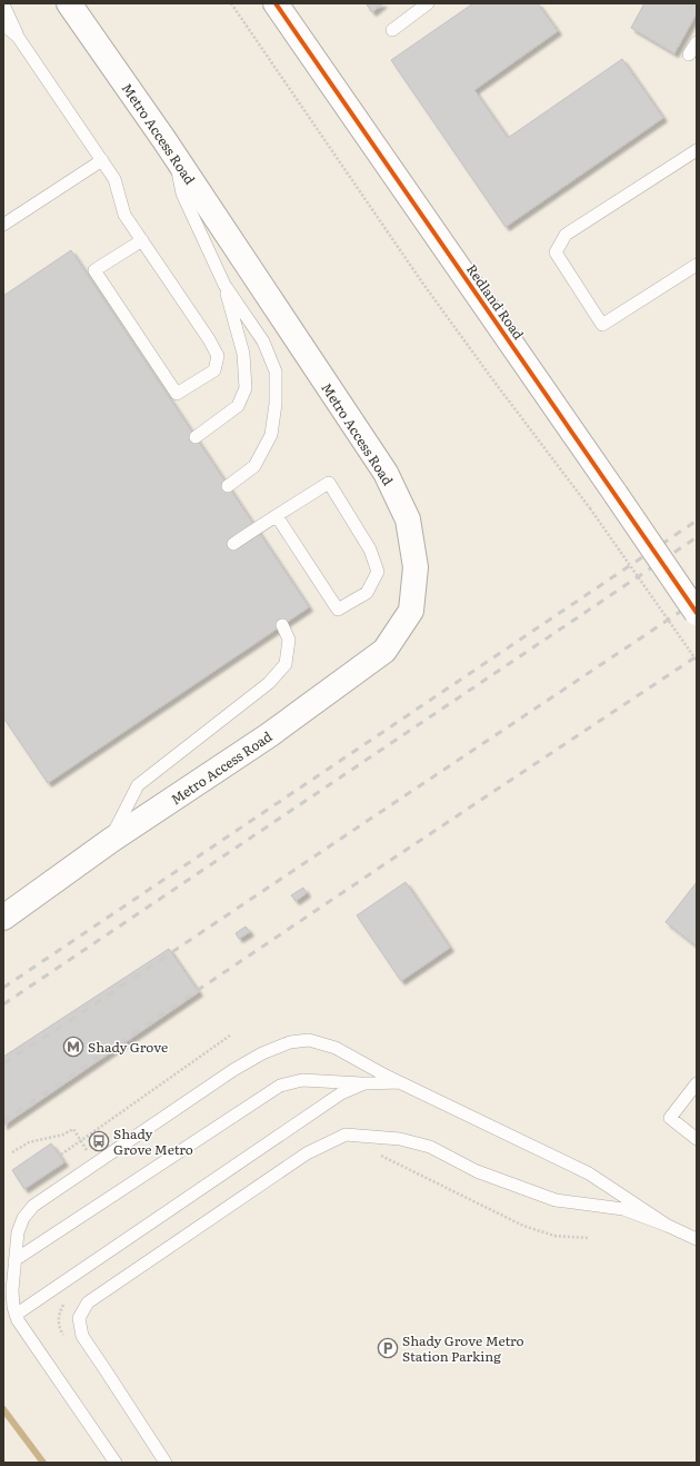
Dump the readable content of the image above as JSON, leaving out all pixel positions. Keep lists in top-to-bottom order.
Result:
{
  "streets": {
    "main road": ["Metro Access Road", "Redland Road"]
  },
  "places": {
    "metro station": ["Shady Grove"],
    "bus stop": ["Shady Grove Metro"],
    "parking": ["Shady Grove Metro Station Parking"]
  }
}
